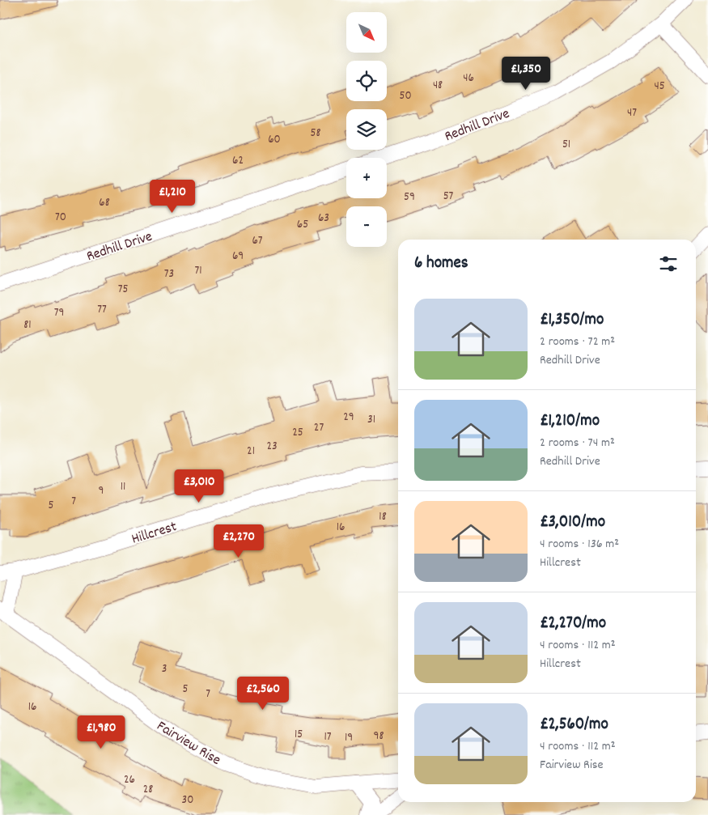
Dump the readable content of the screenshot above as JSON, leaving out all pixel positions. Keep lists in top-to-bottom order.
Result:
{
  "streets": {
    "street": ["Redhill Drive", "Hillcrest", "Fairview Rise"]
  },
  "crossings": [
    ["Hillcrest", "Fairview Rise"]
  ],
  "house_numbers": [
    "46",
    "48",
    "45",
    "50",
    "47",
    "58",
    "60",
    "51",
    "62",
    "57",
    "59",
    "68",
    "70",
    "63",
    "65",
    "67",
    "69",
    "71",
    "73",
    "75",
    "77",
    "79",
    "81",
    "29",
    "31",
    "27",
    "25",
    "23",
    "21",
    "11",
    "9",
    "7",
    "5",
    "18",
    "16",
    "3",
    "5",
    "7",
    "16",
    "15",
    "98",
    "17",
    "19",
    "26",
    "28",
    "30"
  ],
  "north": "bottom right",
  "page": {
    "map_buttons": ["+", "−"],
    "price": [
      "£1,350",
      "£1,210",
      "£3,010",
      "£2,270",
      "£2,560",
      "£1,980"
    ],
    "heading": "6 homes",
    "list": [
      {
        "name": "£1,350/mo",
        "note": "2 rooms · 72 m² · Redhill Drive"
      },
      {
        "name": "£1,210/mo",
        "note": "2 rooms · 74 m² · Redhill Drive"
      },
      {
        "name": "£3,010/mo",
        "note": "4 rooms · 136 m² · Hillcrest"
      },
      {
        "name": "£2,270/mo",
        "note": "4 rooms · 112 m² · Hillcrest"
      },
      {
        "name": "£2,560/mo",
        "note": "4 rooms · 112 m² · Fairview Rise"
      }
    ]
  }
}
